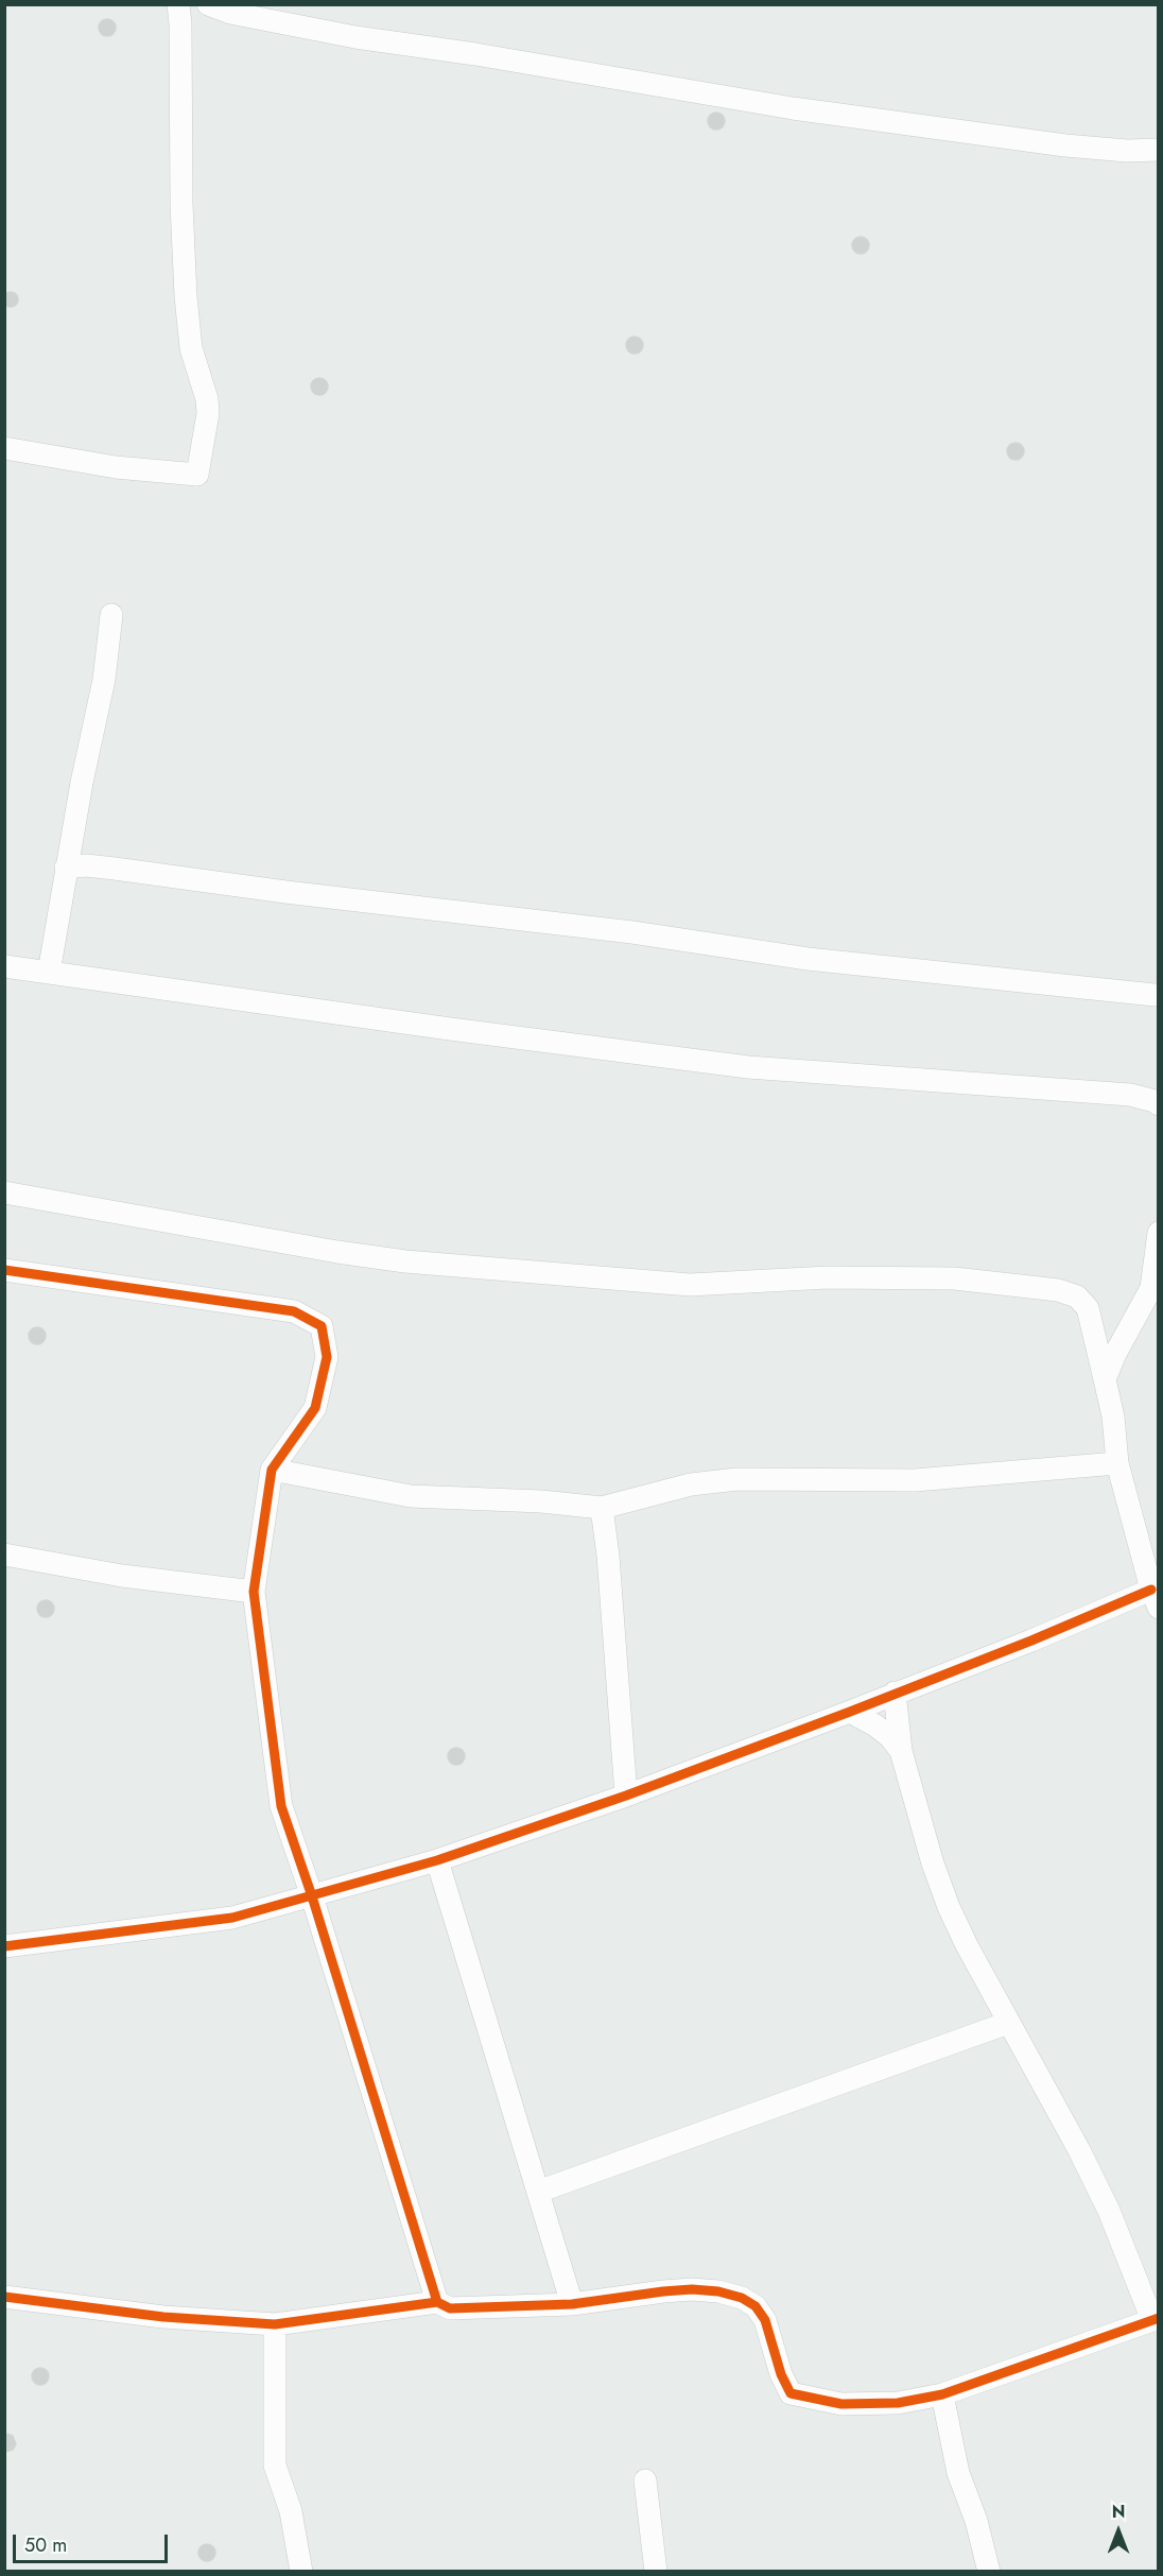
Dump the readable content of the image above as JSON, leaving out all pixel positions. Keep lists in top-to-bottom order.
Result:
{
  "scale_bar": "50 m",
  "north": "top"
}
